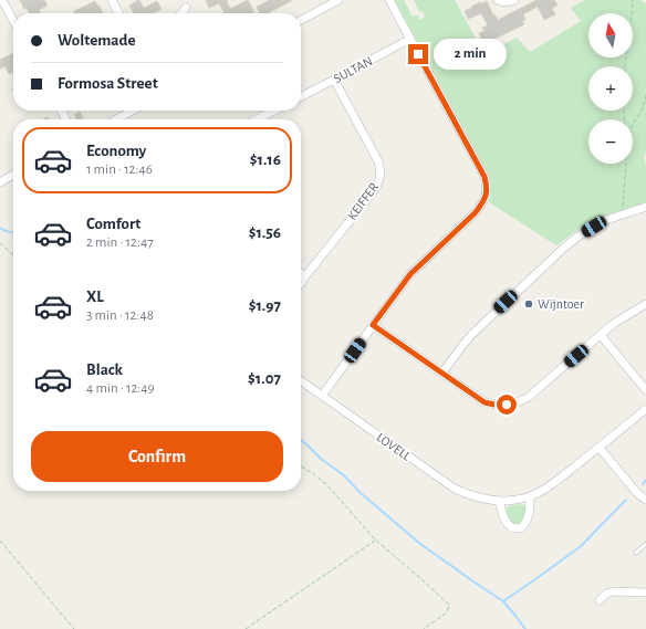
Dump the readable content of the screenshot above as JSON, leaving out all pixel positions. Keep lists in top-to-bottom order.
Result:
{
  "streets": {
    "street": ["SULTAN", "KEIFFER", "LOVELL"]
  },
  "crossings": [
    ["SULTAN", "KEIFFER"]
  ],
  "places": ["Wijntoer"],
  "north": "top",
  "page": {
    "map_buttons": ["+", "−"],
    "banner": ["Woltemade", "Formosa Street"],
    "bubble": "2 min",
    "list": [
      {
        "name": "Economy",
        "note": "1 min · 12:46",
        "value": "$1.16"
      },
      {
        "name": "Comfort",
        "note": "2 min · 12:47",
        "value": "$1.56"
      },
      {
        "name": "XL",
        "note": "3 min · 12:48",
        "value": "$1.97"
      },
      {
        "name": "Black",
        "note": "4 min · 12:49",
        "value": "$1.07"
      }
    ],
    "buttons": "Confirm"
  }
}
